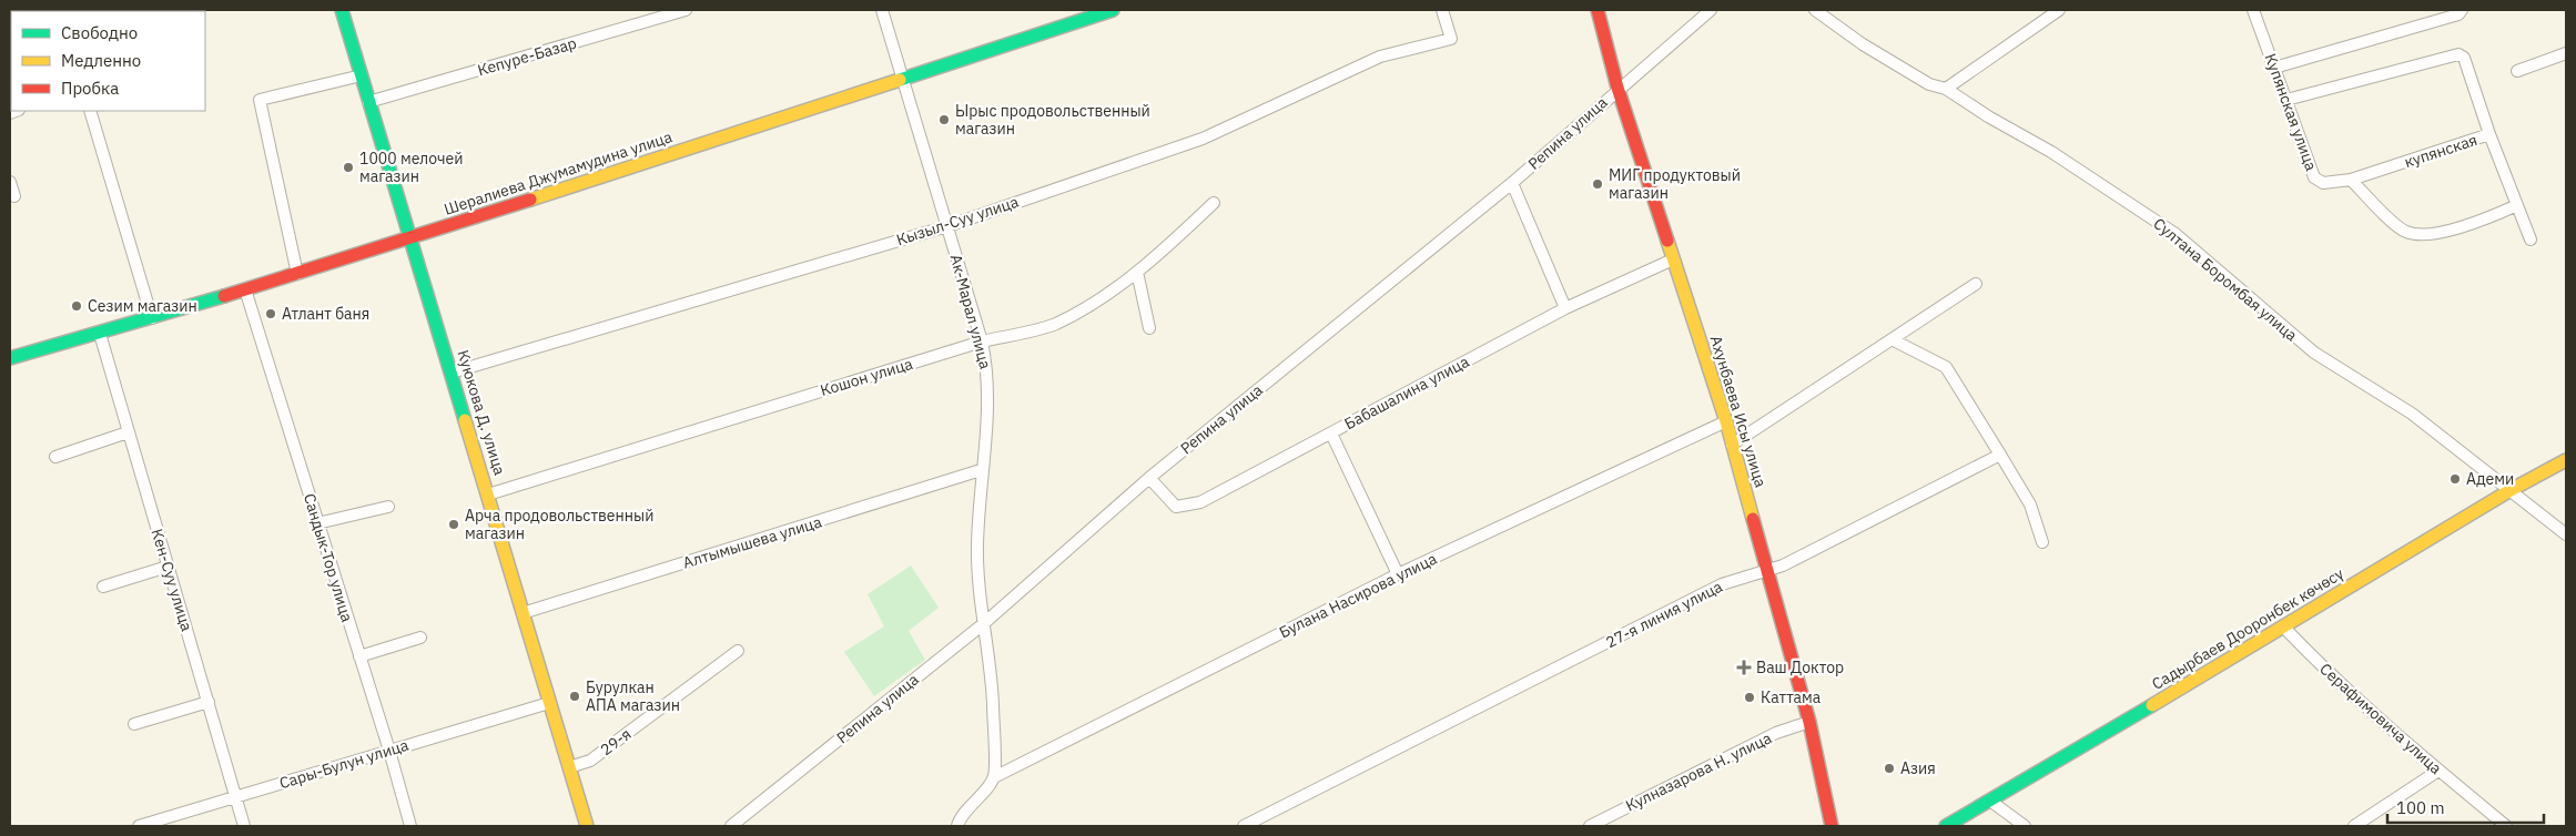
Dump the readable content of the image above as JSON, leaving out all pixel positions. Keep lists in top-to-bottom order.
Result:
{
  "streets": {
    "street": [
      "Кепуре-Базар",
      "Купянская улица",
      "Репина улица",
      "купянская",
      "Шералиева Джумамудина улица",
      "Кызыл-Суу улица",
      "Султана Боромбая улица",
      "Ак-Марал улица",
      "Кошон улица",
      "Бабашалина улица",
      "Ахунбаева Исы улица",
      "Куюкова Д. улица",
      "Алтымышева улица",
      "Сандык-Тор улица",
      "Кен-Суу улица",
      "Булана Насирова улица",
      "27-я линия улица",
      "Садырбаев Дооронбек көчөсү",
      "Серафимовича улица",
      "29-я",
      "Сары-Булун улица",
      "Кулназарова Н. улица"
    ]
  },
  "crossings": [
    ["Кепуре-Базар", "Куюкова Д. улица"],
    ["Купянская улица", "купянская"],
    ["Репина улица", "Ак-Марал улица"],
    ["Репина улица", "Бабашалина улица"],
    ["Репина улица", "Ахунбаева Исы улица"],
    ["Шералиева Джумамудина улица", "Ак-Марал улица"],
    ["Шералиева Джумамудина улица", "Куюкова Д. улица"],
    ["Шералиева Джумамудина улица", "Сандык-Тор улица"],
    ["Шералиева Джумамудина улица", "Кен-Суу улица"],
    ["Кызыл-Суу улица", "Ак-Марал улица"],
    ["Кызыл-Суу улица", "Куюкова Д. улица"],
    ["Султана Боромбая улица", "Садырбаев Дооронбек көчөсү"],
    ["Ак-Марал улица", "Кошон улица"],
    ["Ак-Марал улица", "Алтымышева улица"],
    ["Ак-Марал улица", "Булана Насирова улица"],
    ["Кошон улица", "Куюкова Д. улица"],
    ["Бабашалина улица", "Ахунбаева Исы улица"],
    ["Ахунбаева Исы улица", "Булана Насирова улица"],
    ["Ахунбаева Исы улица", "27-я линия улица"],
    ["Ахунбаева Исы улица", "Кулназарова Н. улица"],
    ["Куюкова Д. улица", "Алтымышева улица"],
    ["Куюкова Д. улица", "29-я"],
    ["Куюкова Д. улица", "Сары-Булун улица"],
    ["Сандык-Тор улица", "Сары-Булун улица"],
    ["Кен-Суу улица", "Сары-Булун улица"],
    ["Садырбаев Дооронбек көчөсү", "Серафимовича улица"]
  ],
  "places": {
    "other": [
      "Ырыс продовольственный магазин",
      "1000 мелочей магазин",
      "МИГ продуктовый магазин",
      "Сезим магазин",
      "Атлант баня",
      "Адеми",
      "Арча продовольственный магазин",
      "Бурулкан АПА магазин",
      "Каттама",
      "Азия"
    ],
    "health": ["Ваш Доктор"]
  },
  "legend": ["Свободно", "Медленно", "Пробка"],
  "scale_bar": "100 m"
}
